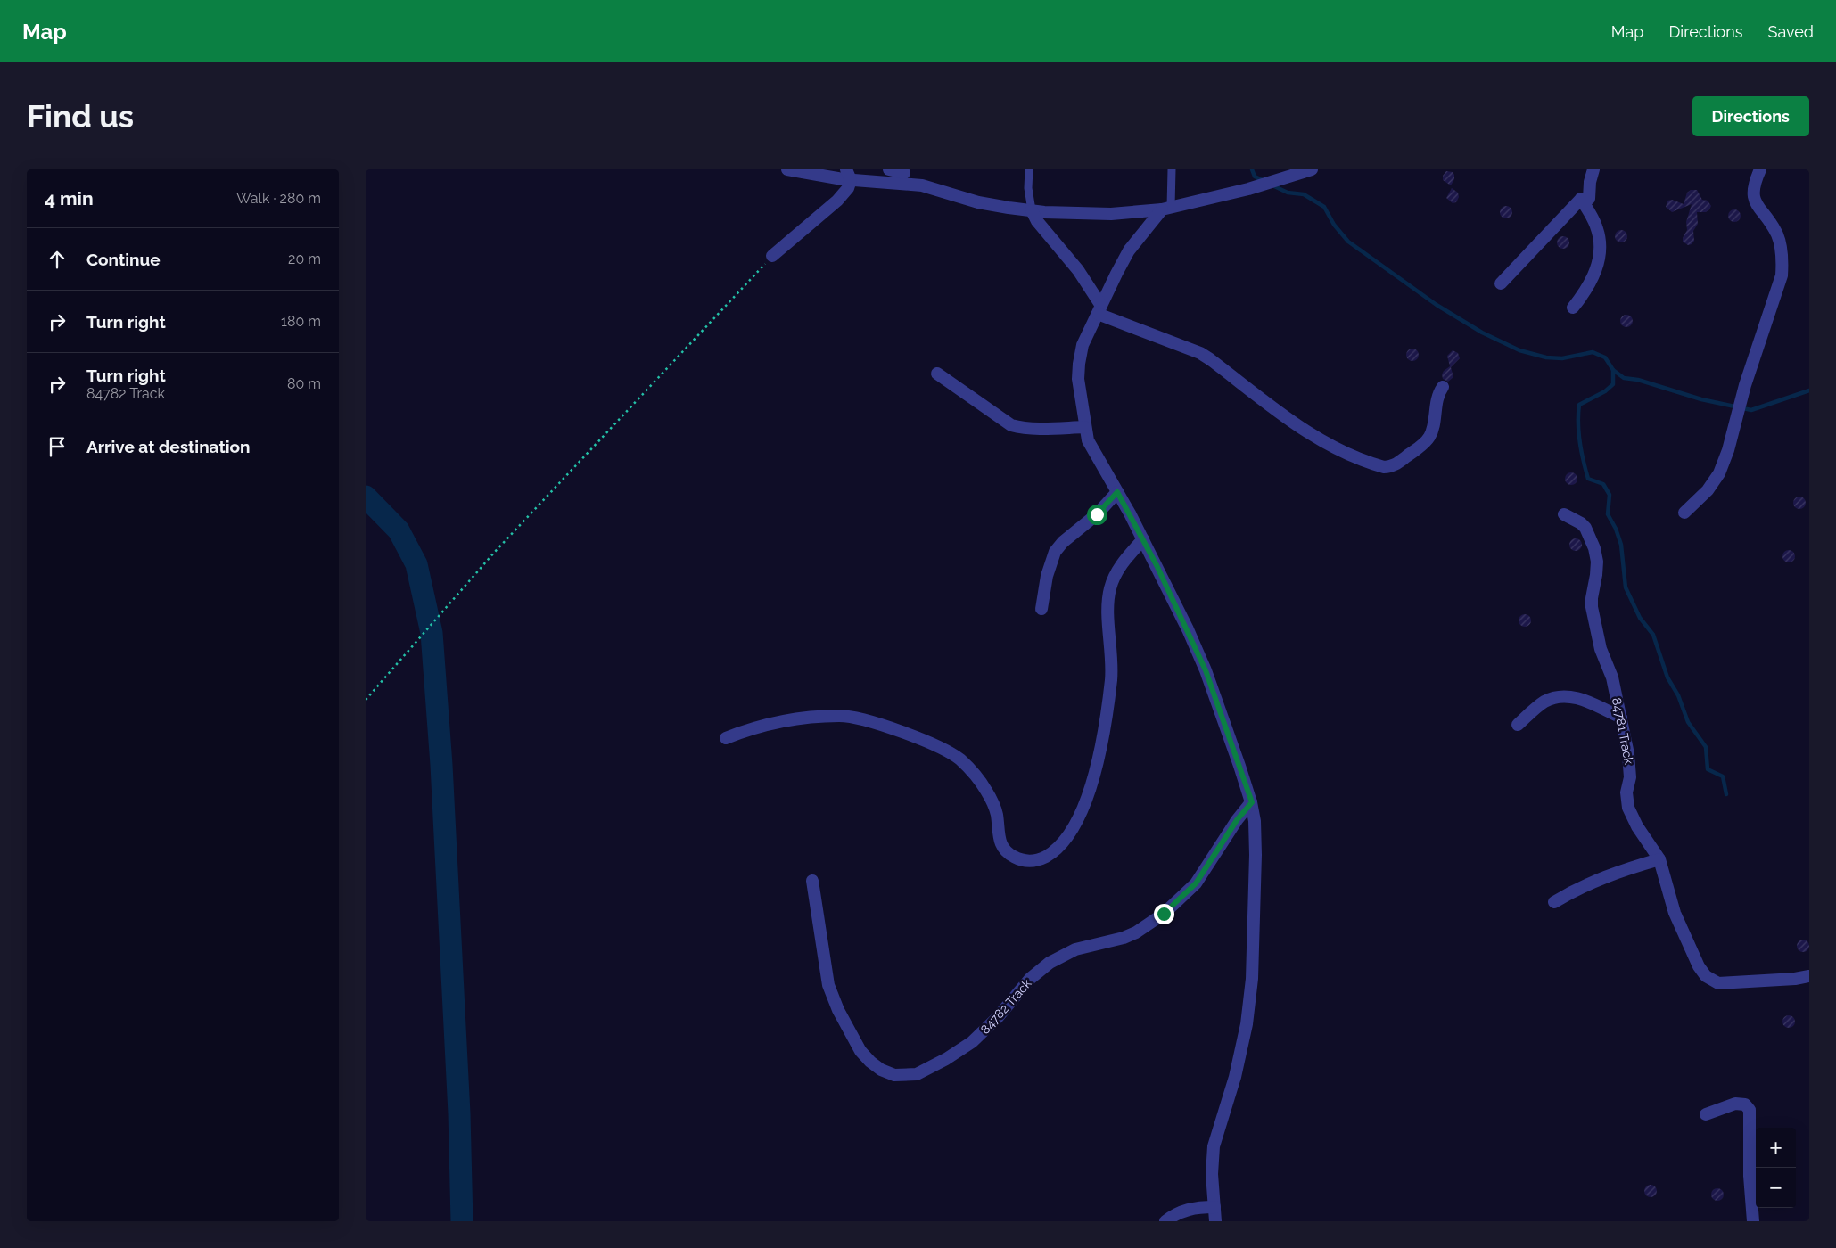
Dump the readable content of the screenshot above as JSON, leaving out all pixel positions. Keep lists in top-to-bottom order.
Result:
{
  "streets": {
    "street": ["84781 Track", "84782 Track"]
  },
  "page": {
    "header": "Map",
    "nav": ["Map", "Directions", "Saved"],
    "buttons": "Directions",
    "title": "Find us",
    "heading": ["4 min", "Walk · 280 m"],
    "list": [
      ["Continue", "20 m"],
      ["Turn right", "180 m"],
      ["Turn right", "84782 Track", "80 m"],
      "Arrive at destination"
    ],
    "map_buttons": ["+", "−"]
  }
}
